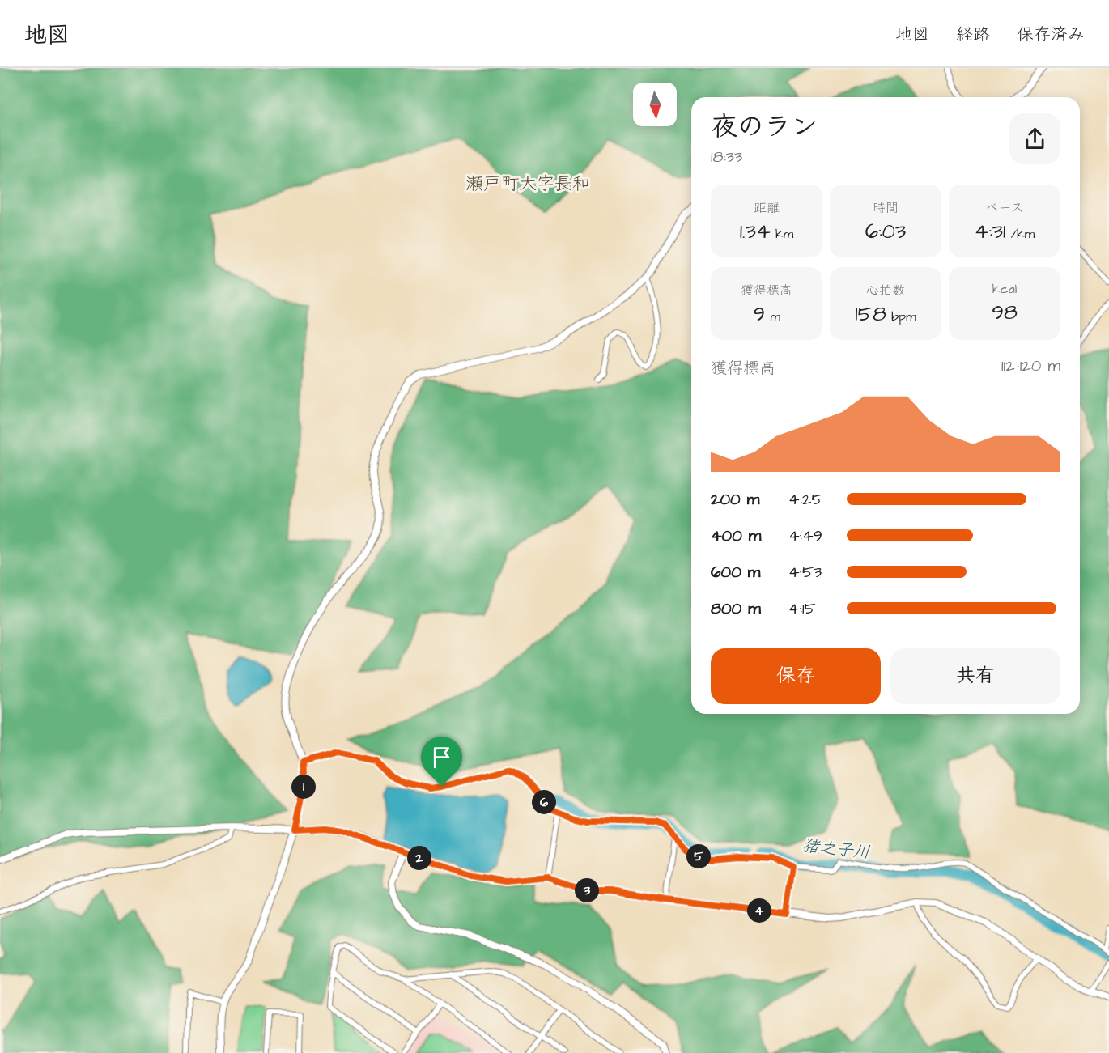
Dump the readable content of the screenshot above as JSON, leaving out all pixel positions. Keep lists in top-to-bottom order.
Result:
{
  "districts": ["瀬戸町大字長和"],
  "water": ["猪之子川"],
  "north": "bottom",
  "page": {
    "header": "地図",
    "nav": ["地図", "経路", "保存済み"],
    "heading": ["夜のラン", "18:33"],
    "stats": [
      ["距離", "1.34 km"],
      ["時間", "6:03"],
      ["ペース", "4:31 /km"],
      ["獲得標高", "9 m"],
      ["心拍数", "158 bpm"],
      ["kcal", "98"]
    ],
    "chart": ["獲得標高", "112–120 m"],
    "list": [
      {
        "name": "200 m",
        "note": "4:25"
      },
      {
        "name": "400 m",
        "note": "4:49"
      },
      {
        "name": "600 m",
        "note": "4:53"
      },
      {
        "name": "800 m",
        "note": "4:15"
      }
    ],
    "buttons": ["保存", "共有"],
    "pins": [
      "1",
      "6",
      "5",
      "2",
      "3",
      "4"
    ]
  }
}
